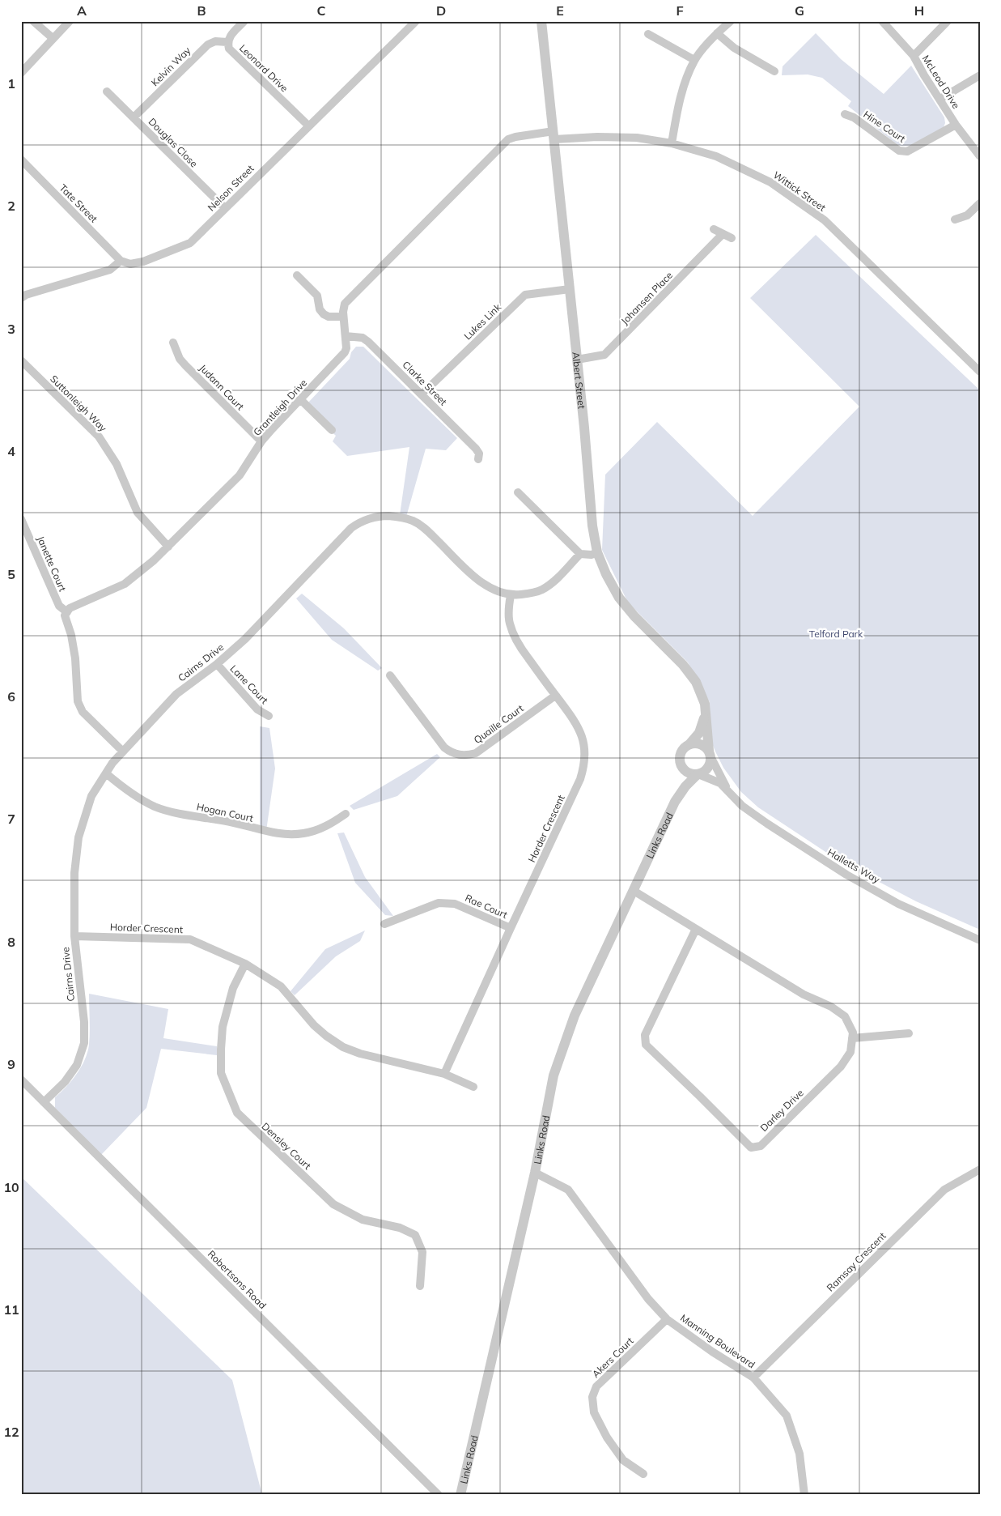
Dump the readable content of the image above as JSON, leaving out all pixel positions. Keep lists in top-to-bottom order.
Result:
{
  "streets": {
    "street": [
      "Kelvin Way",
      "Leonard Drive",
      "McLeod Drive",
      "Hine Court",
      "Douglas Close",
      "Nelson Street",
      "Wittick Street",
      "Tate Street",
      "Johansen Place",
      "Lukes Link",
      "Albert Street",
      "Clarke Street",
      "Judann Court",
      "Suttonleigh Way",
      "Grantleigh Drive",
      "Janette Court",
      "Cairns Drive",
      "Lane Court",
      "Quaille Court",
      "Hogan Court",
      "Horder Crescent",
      "Links Road",
      "Halletts Way",
      "Rae Court",
      "Darley Drive",
      "Densley Court",
      "Ramsay Crescent",
      "Robertsons Road",
      "Manning Boulevard",
      "Akers Court"
    ]
  },
  "crossings": [
    ["Kelvin Way", "Leonard Drive"],
    ["Kelvin Way", "Douglas Close"],
    ["Leonard Drive", "Nelson Street"],
    ["McLeod Drive", "Hine Court"],
    ["Douglas Close", "Nelson Street"],
    ["Nelson Street", "Tate Street"],
    ["Wittick Street", "Albert Street"],
    ["Wittick Street", "Grantleigh Drive"],
    ["Johansen Place", "Albert Street"],
    ["Lukes Link", "Albert Street"],
    ["Lukes Link", "Clarke Street"],
    ["Albert Street", "Grantleigh Drive"],
    ["Albert Street", "Links Road"],
    ["Albert Street", "Halletts Way"],
    ["Clarke Street", "Grantleigh Drive"],
    ["Judann Court", "Grantleigh Drive"],
    ["Suttonleigh Way", "Grantleigh Drive"],
    ["Grantleigh Drive", "Janette Court"],
    ["Cairns Drive", "Lane Court"],
    ["Cairns Drive", "Hogan Court"],
    ["Cairns Drive", "Horder Crescent"],
    ["Cairns Drive", "Robertsons Road"],
    ["Quaille Court", "Horder Crescent"],
    ["Horder Crescent", "Rae Court"],
    ["Horder Crescent", "Densley Court"],
    ["Links Road", "Halletts Way"],
    ["Links Road", "Manning Boulevard"],
    ["Ramsay Crescent", "Manning Boulevard"],
    ["Manning Boulevard", "Akers Court"]
  ],
  "parks": ["Telford Park"],
  "grid": {
    "columns": [
      "A",
      "B",
      "C",
      "D",
      "E",
      "F",
      "G",
      "H"
    ],
    "rows": [
      "1",
      "2",
      "3",
      "4",
      "5",
      "6",
      "7",
      "8",
      "9",
      "10",
      "11",
      "12"
    ]
  }
}
